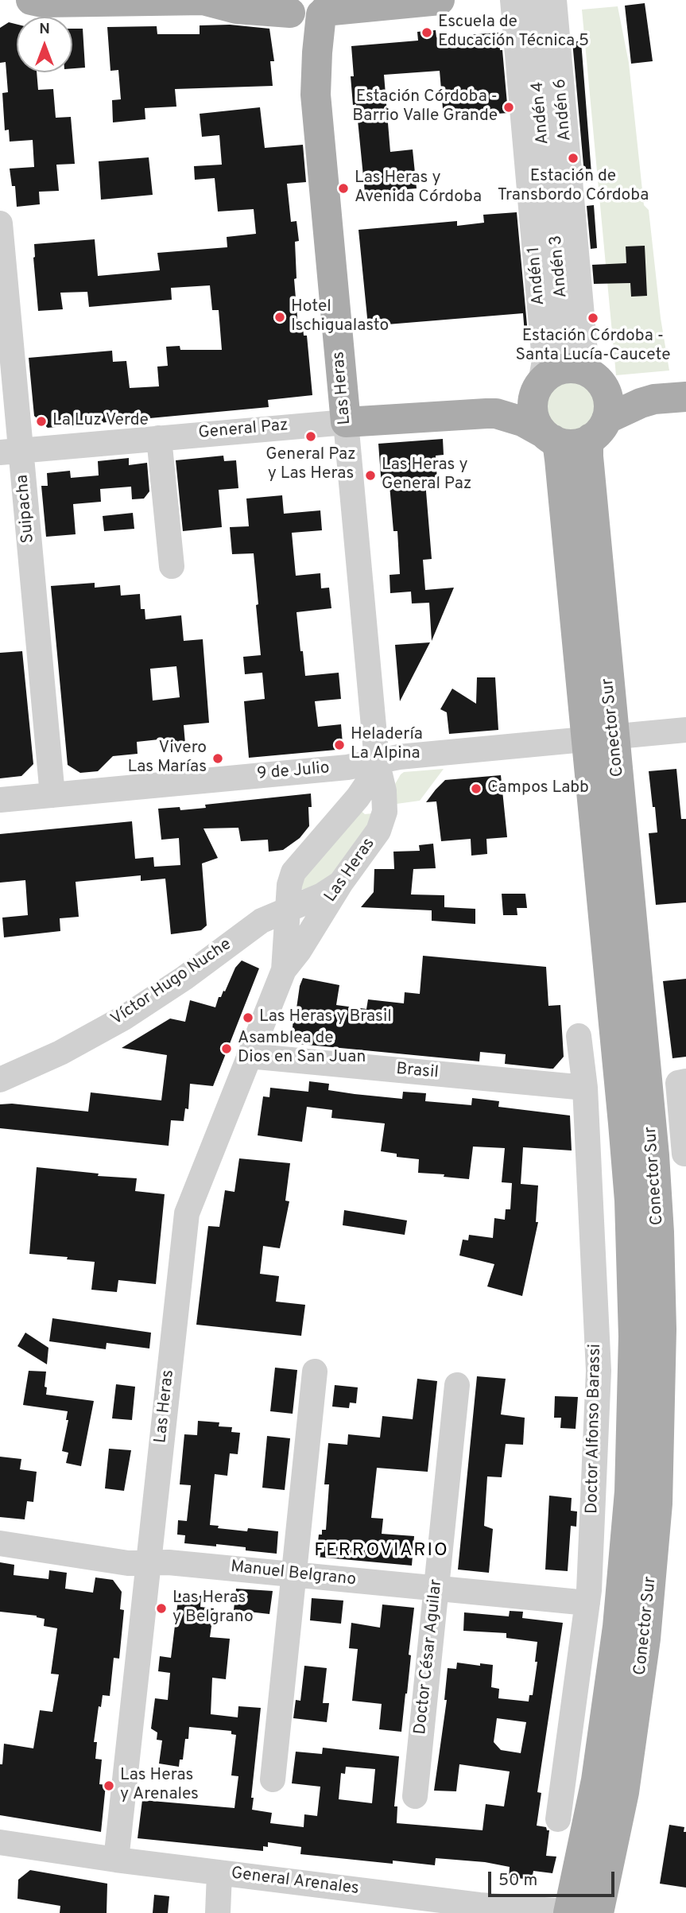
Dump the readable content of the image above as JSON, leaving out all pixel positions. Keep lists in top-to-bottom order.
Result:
{
  "streets": {
    "main road": ["Las Heras", "General Paz", "Conector Sur"],
    "street": [
      "Andén 6",
      "Andén 4",
      "Andén 1",
      "Suipacha",
      "9 de Julio",
      "Víctor Hugo Nuche",
      "Brasil",
      "Doctor Alfonso Barassi",
      "Manuel Belgrano",
      "Doctor César Aguilar",
      "General Arenales"
    ]
  },
  "crossings": [
    ["Andén 6", "Andén 4"],
    ["Andén 6", "Andén 1"],
    ["Andén 6", "General Paz"],
    ["Andén 6", "Conector Sur"],
    ["Andén 1", "General Paz"],
    ["Andén 1", "Conector Sur"],
    ["Las Heras", "General Paz"],
    ["Las Heras", "9 de Julio"],
    ["Las Heras", "Víctor Hugo Nuche"],
    ["Las Heras", "Brasil"],
    ["Las Heras", "Manuel Belgrano"],
    ["Las Heras", "General Arenales"],
    ["General Paz", "Suipacha"],
    ["General Paz", "Conector Sur"],
    ["Suipacha", "9 de Julio"],
    ["Conector Sur", "9 de Julio"],
    ["Conector Sur", "General Arenales"],
    ["Brasil", "Doctor Alfonso Barassi"],
    ["Doctor Alfonso Barassi", "Manuel Belgrano"],
    ["Manuel Belgrano", "Doctor César Aguilar"]
  ],
  "districts": ["FERROVIARIO"],
  "places": [
    "Escuela de Educación Técnica 5",
    "Estación Córdoba - Barrio Valle Grande",
    "Estación de Transbordo Córdoba",
    "Las Heras y Avenida Córdoba",
    "Hotel Ischigualasto",
    "Estación Córdoba - Santa Lucía-Caucete",
    "La Luz Verde",
    "General Paz y Las Heras",
    "Las Heras y General Paz",
    "Heladería La Alpina",
    "Vivero Las Marías",
    "Campos Labb",
    "Las Heras y Brasil",
    "Asamblea de Dios en San Juan",
    "Las Heras y Belgrano",
    "Las Heras y Arenales"
  ],
  "scale_bar": "50 m",
  "north": "top"
}
